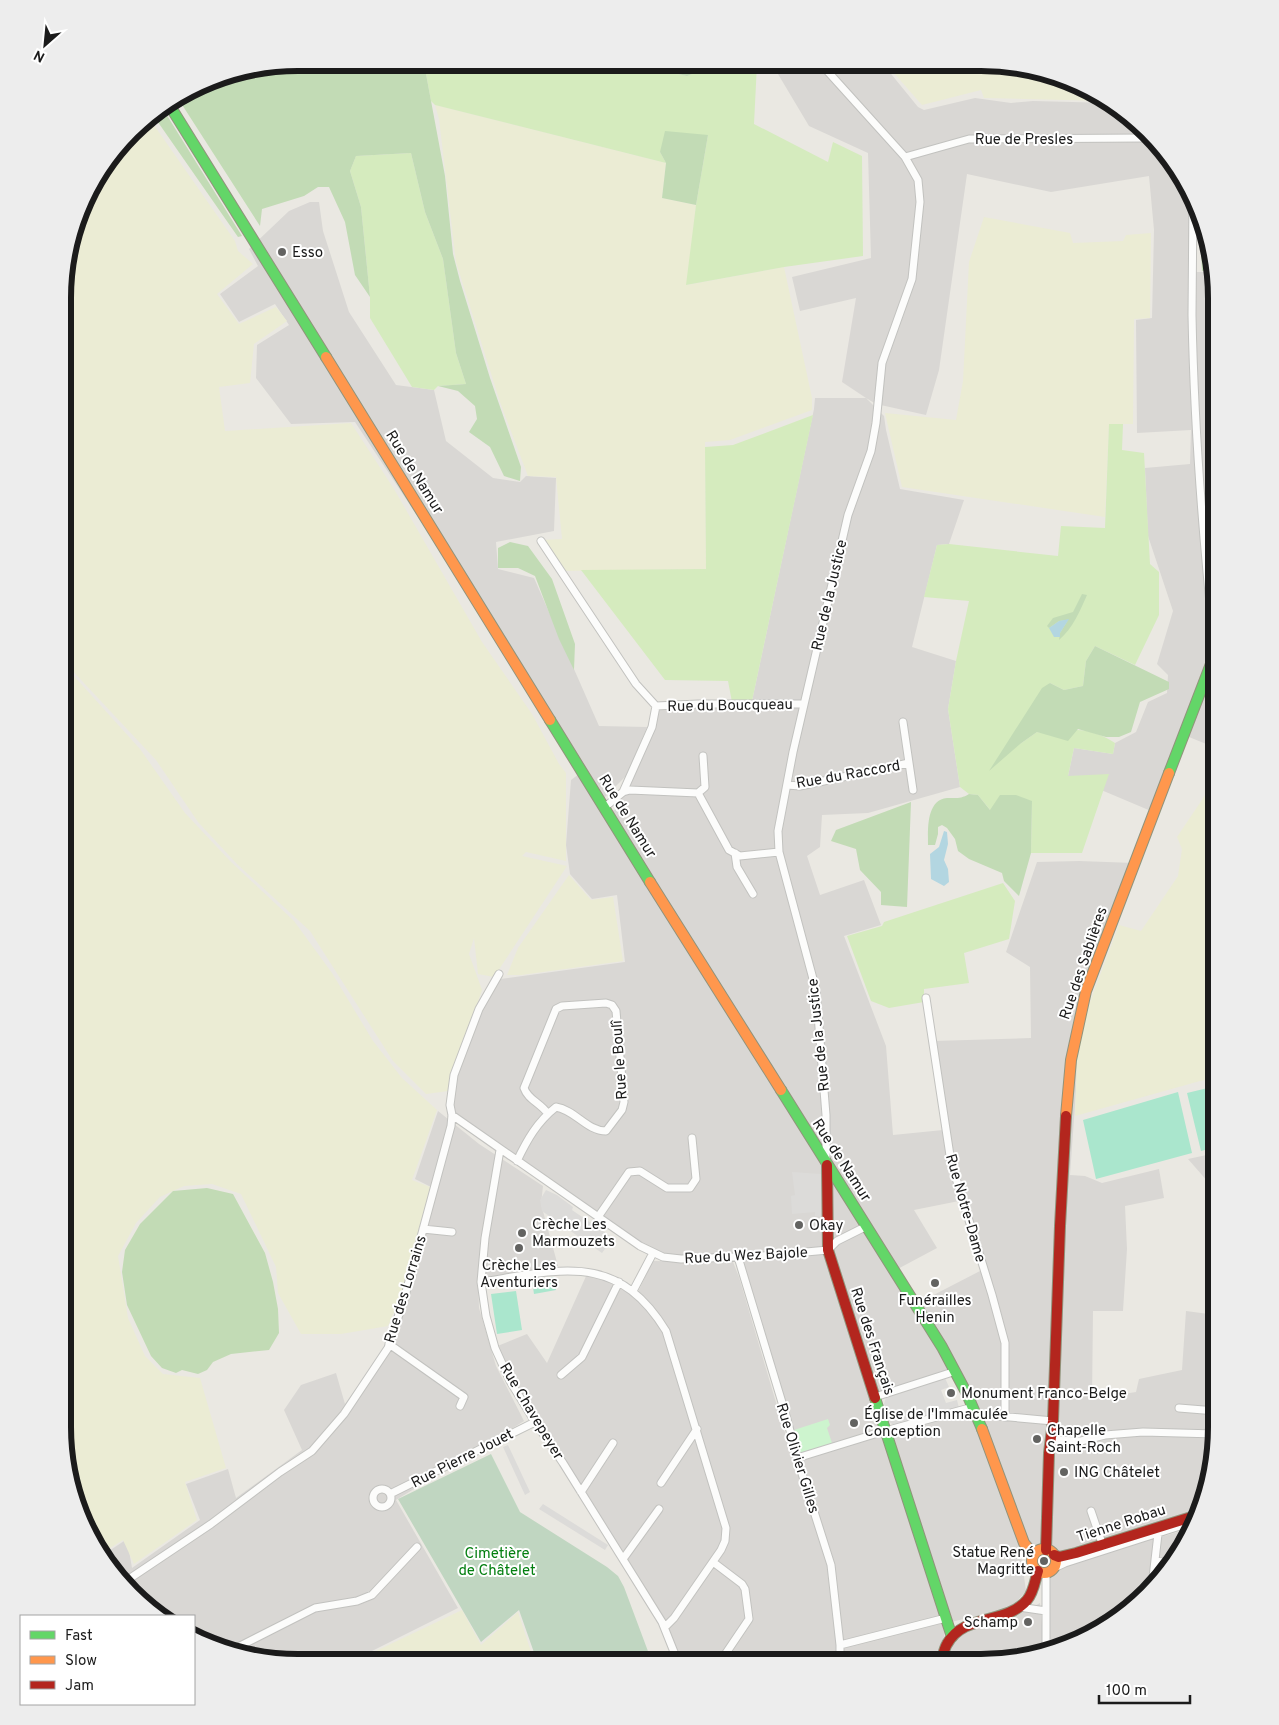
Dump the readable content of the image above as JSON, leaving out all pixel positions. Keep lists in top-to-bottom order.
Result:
{
  "streets": {
    "main road": [
      "Rue de Namur",
      "Rue des Sablières",
      "Rue des Français",
      "Tienne Robau"
    ],
    "street": [
      "Rue de Presles",
      "Rue de la Justice",
      "Rue du Boucqueau",
      "Rue du Raccord",
      "Rue le Boulî",
      "Rue Notre-Dame",
      "Rue du Wez Bajole",
      "Rue des Lorrains",
      "Rue Chavepeyer",
      "Rue Pierre Jouet",
      "Rue Olivier Gilles"
    ]
  },
  "crossings": [
    ["Rue de Presles", "Rue de la Justice"],
    ["Rue de Namur", "Rue de la Justice"],
    ["Rue de Namur", "Rue des Sablières"],
    ["Rue de Namur", "Rue du Wez Bajole"],
    ["Rue de Namur", "Rue des Français"],
    ["Rue de Namur", "Tienne Robau"],
    ["Rue de la Justice", "Rue du Boucqueau"],
    ["Rue de la Justice", "Rue du Raccord"],
    ["Rue de la Justice", "Rue des Français"],
    ["Rue des Sablières", "Tienne Robau"],
    ["Rue du Wez Bajole", "Rue des Lorrains"],
    ["Rue du Wez Bajole", "Rue des Français"],
    ["Rue du Wez Bajole", "Rue Chavepeyer"],
    ["Rue du Wez Bajole", "Rue Olivier Gilles"],
    ["Rue Chavepeyer", "Rue Pierre Jouet"]
  ],
  "parks": ["Cimetière de Châtelet"],
  "places": [
    "Esso",
    "Okay",
    "Crèche Les Marmouzets",
    "Crèche Les Aventuriers",
    "Funérailles Henin",
    "Monument Franco-Belge",
    "Église de l'Immaculée Conception",
    "Chapelle Saint-Roch",
    "ING Châtelet",
    "Statue René Magritte",
    "Schamp"
  ],
  "legend": ["Fast", "Slow", "Jam"],
  "scale_bar": "100 m",
  "north": "bottom left"
}
